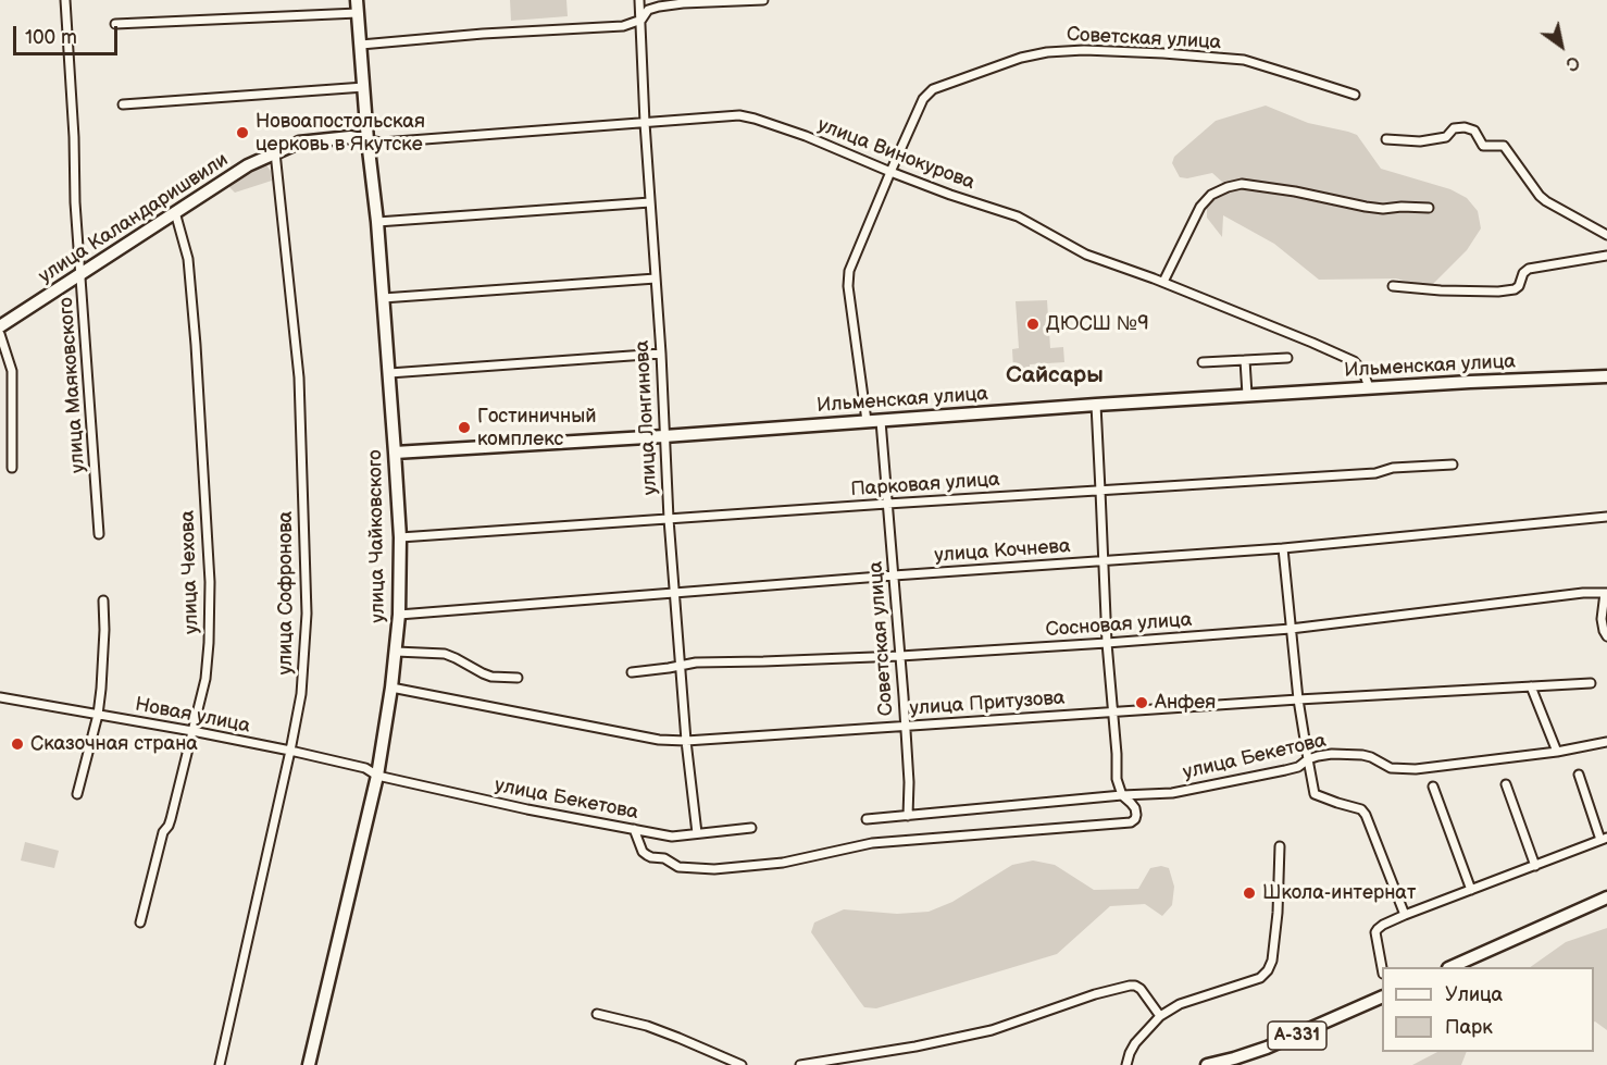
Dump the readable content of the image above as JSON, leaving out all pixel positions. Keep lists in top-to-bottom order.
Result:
{
  "streets": {
    "main road": [
      "улица Каландаришвили",
      "Ильменская улица",
      "улица Чайковского",
      "А-331"
    ],
    "street": [
      "Советская улица",
      "улица Винокурова",
      "улица Маяковского",
      "улица Лонгинова",
      "Парковая улица",
      "улица Кочнева",
      "улица Чехова",
      "улица Софронова",
      "Сосновая улица",
      "улица Притузова",
      "Новая улица",
      "улица Бекетова"
    ]
  },
  "crossings": [
    ["Советская улица", "улица Винокурова"],
    ["Советская улица", "Ильменская улица"],
    ["Советская улица", "Парковая улица"],
    ["Советская улица", "улица Кочнева"],
    ["Советская улица", "Сосновая улица"],
    ["Советская улица", "улица Притузова"],
    ["Советская улица", "улица Бекетова"],
    ["улица Винокурова", "улица Каландаришвили"],
    ["улица Винокурова", "Ильменская улица"],
    ["улица Винокурова", "улица Лонгинова"],
    ["улица Винокурова", "улица Чайковского"],
    ["улица Каландаришвили", "улица Маяковского"],
    ["улица Каландаришвили", "улица Чайковского"],
    ["улица Каландаришвили", "улица Чехова"],
    ["улица Каландаришвили", "улица Софронова"],
    ["Ильменская улица", "улица Лонгинова"],
    ["Ильменская улица", "улица Чайковского"],
    ["улица Лонгинова", "Парковая улица"],
    ["улица Лонгинова", "улица Кочнева"],
    ["улица Лонгинова", "Сосновая улица"],
    ["улица Лонгинова", "улица Притузова"],
    ["улица Лонгинова", "улица Бекетова"],
    ["Парковая улица", "улица Чайковского"],
    ["улица Чайковского", "улица Кочнева"],
    ["улица Чайковского", "улица Притузова"],
    ["улица Чайковского", "Новая улица"],
    ["улица Чайковского", "улица Бекетова"],
    ["улица Чехова", "Новая улица"],
    ["улица Софронова", "Новая улица"],
    ["Новая улица", "улица Бекетова"]
  ],
  "districts": ["Сайсары"],
  "places": [
    "Новоапостольская церковь в Якутске",
    "ДЮСШ №9",
    "Гостиничный комплекс",
    "Анфея",
    "Сказочная страна",
    "Школа-интернат"
  ],
  "legend": ["Улица", "Парк"],
  "scale_bar": "100 m",
  "north": "bottom right"
}
